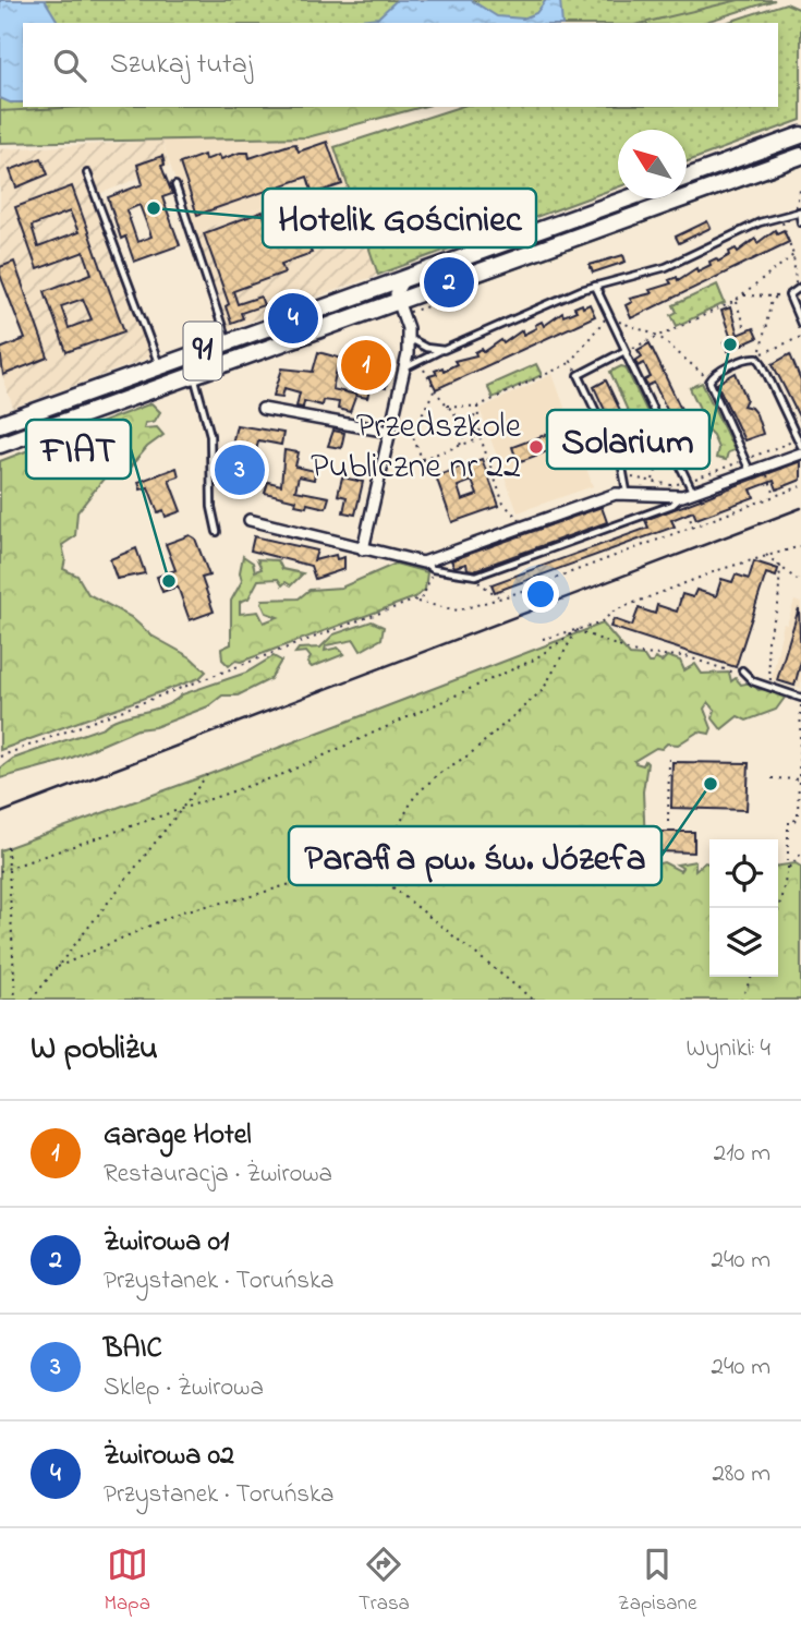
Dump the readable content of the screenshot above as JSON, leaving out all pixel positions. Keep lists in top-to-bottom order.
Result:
{
  "streets": {
    "main road": ["91"]
  },
  "places": [
    "Hotelik Gościniec",
    "Solarium",
    "Przedszkole Publiczne nr 22",
    "FIAT",
    "Parafia pw. św. Józefa"
  ],
  "north": "top left",
  "page": {
    "search": "Szukaj tutaj",
    "pins": [
      "2",
      "4",
      "1",
      "3"
    ],
    "heading": ["W pobliżu", "Wyniki: 4"],
    "list": [
      {
        "mark": "1",
        "name": "Garage Hotel",
        "note": "Restauracja · Żwirowa",
        "value": "210 m"
      },
      {
        "mark": "2",
        "name": "Żwirowa 01",
        "note": "Przystanek · Toruńska",
        "value": "240 m"
      },
      {
        "mark": "3",
        "name": "BAIC",
        "note": "Sklep · Żwirowa",
        "value": "240 m"
      },
      {
        "mark": "4",
        "name": "Żwirowa 02",
        "note": "Przystanek · Toruńska",
        "value": "280 m"
      }
    ],
    "nav": ["Mapa", "Trasa", "Zapisane"]
  }
}
